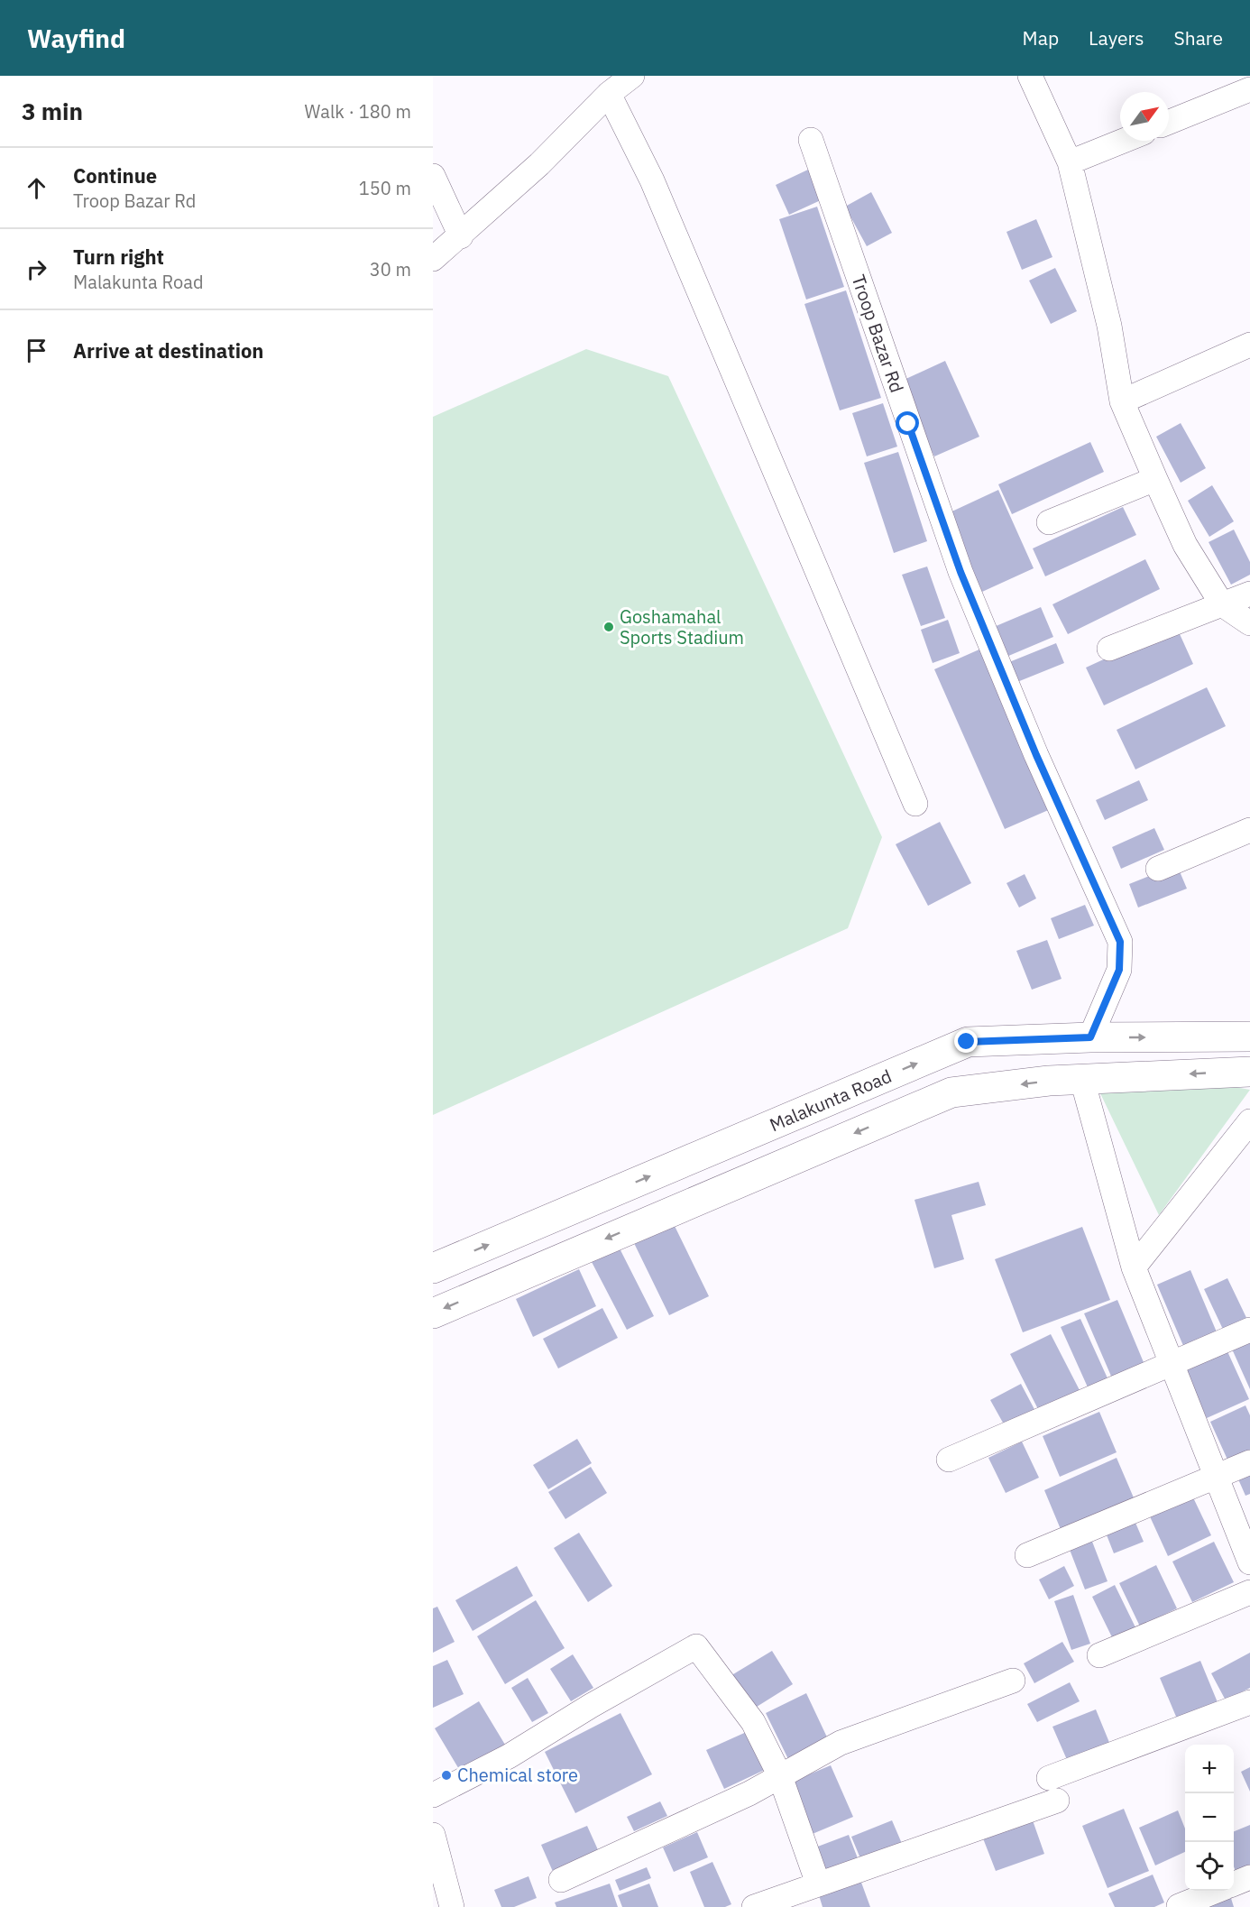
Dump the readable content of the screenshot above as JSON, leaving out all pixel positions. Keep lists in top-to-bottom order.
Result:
{
  "streets": {
    "main road": ["Malakunta Road"],
    "street": ["Troop Bazar Rd"]
  },
  "crossings": [
    ["Troop Bazar Rd", "Malakunta Road"]
  ],
  "places": ["Goshamahal Sports Stadium", "Chemical store"],
  "north": "top right",
  "page": {
    "header": "Wayfind",
    "nav": ["Map", "Layers", "Share"],
    "heading": ["3 min", "Walk · 180 m"],
    "list": [
      ["Continue", "Troop Bazar Rd", "150 m"],
      ["Turn right", "Malakunta Road", "30 m"],
      "Arrive at destination"
    ],
    "map_buttons": ["+", "−"]
  }
}
